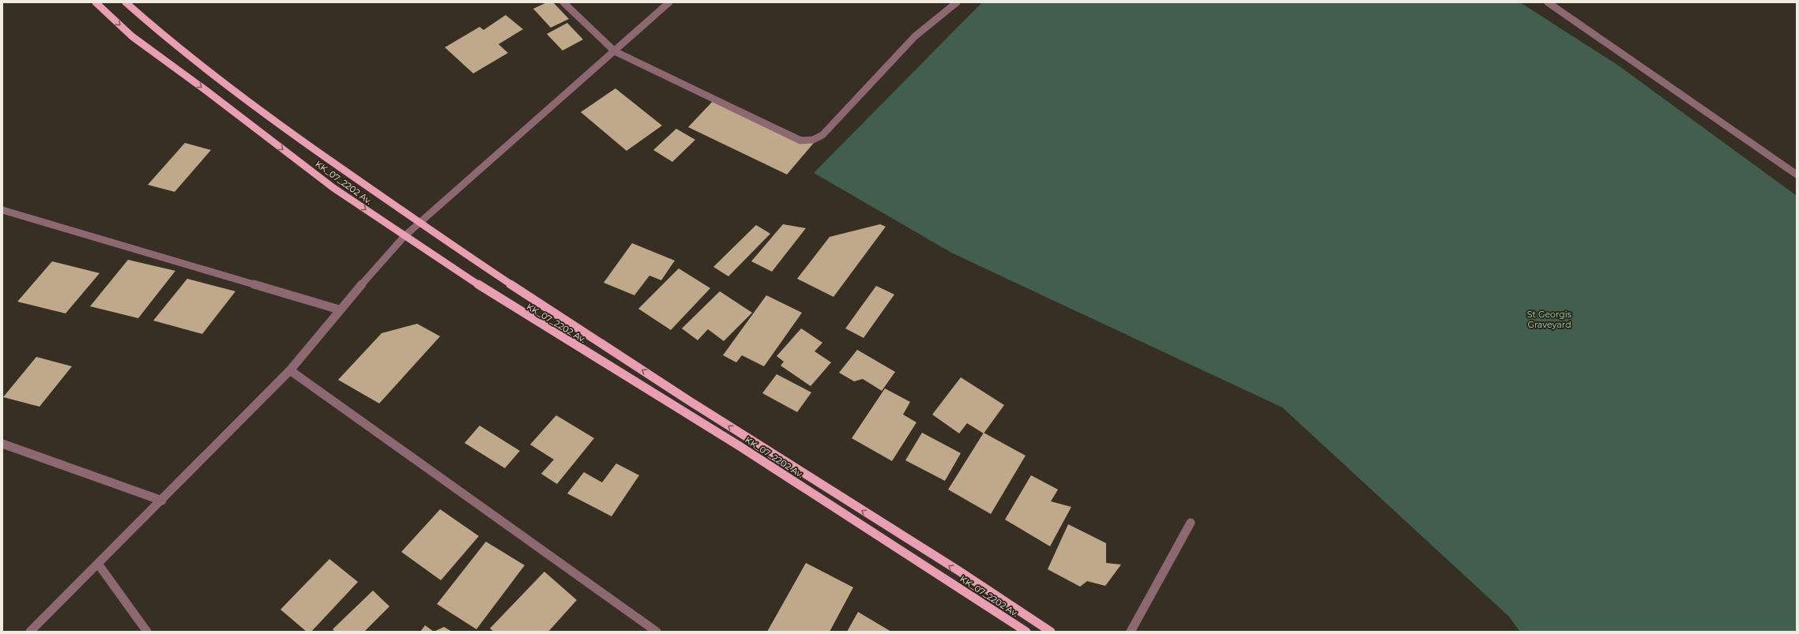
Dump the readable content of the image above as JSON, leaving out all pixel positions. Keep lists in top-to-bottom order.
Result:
{
  "streets": {
    "main road": ["KK_07_2202 Av."]
  },
  "parks": ["St Georgis Graveyard"]
}
